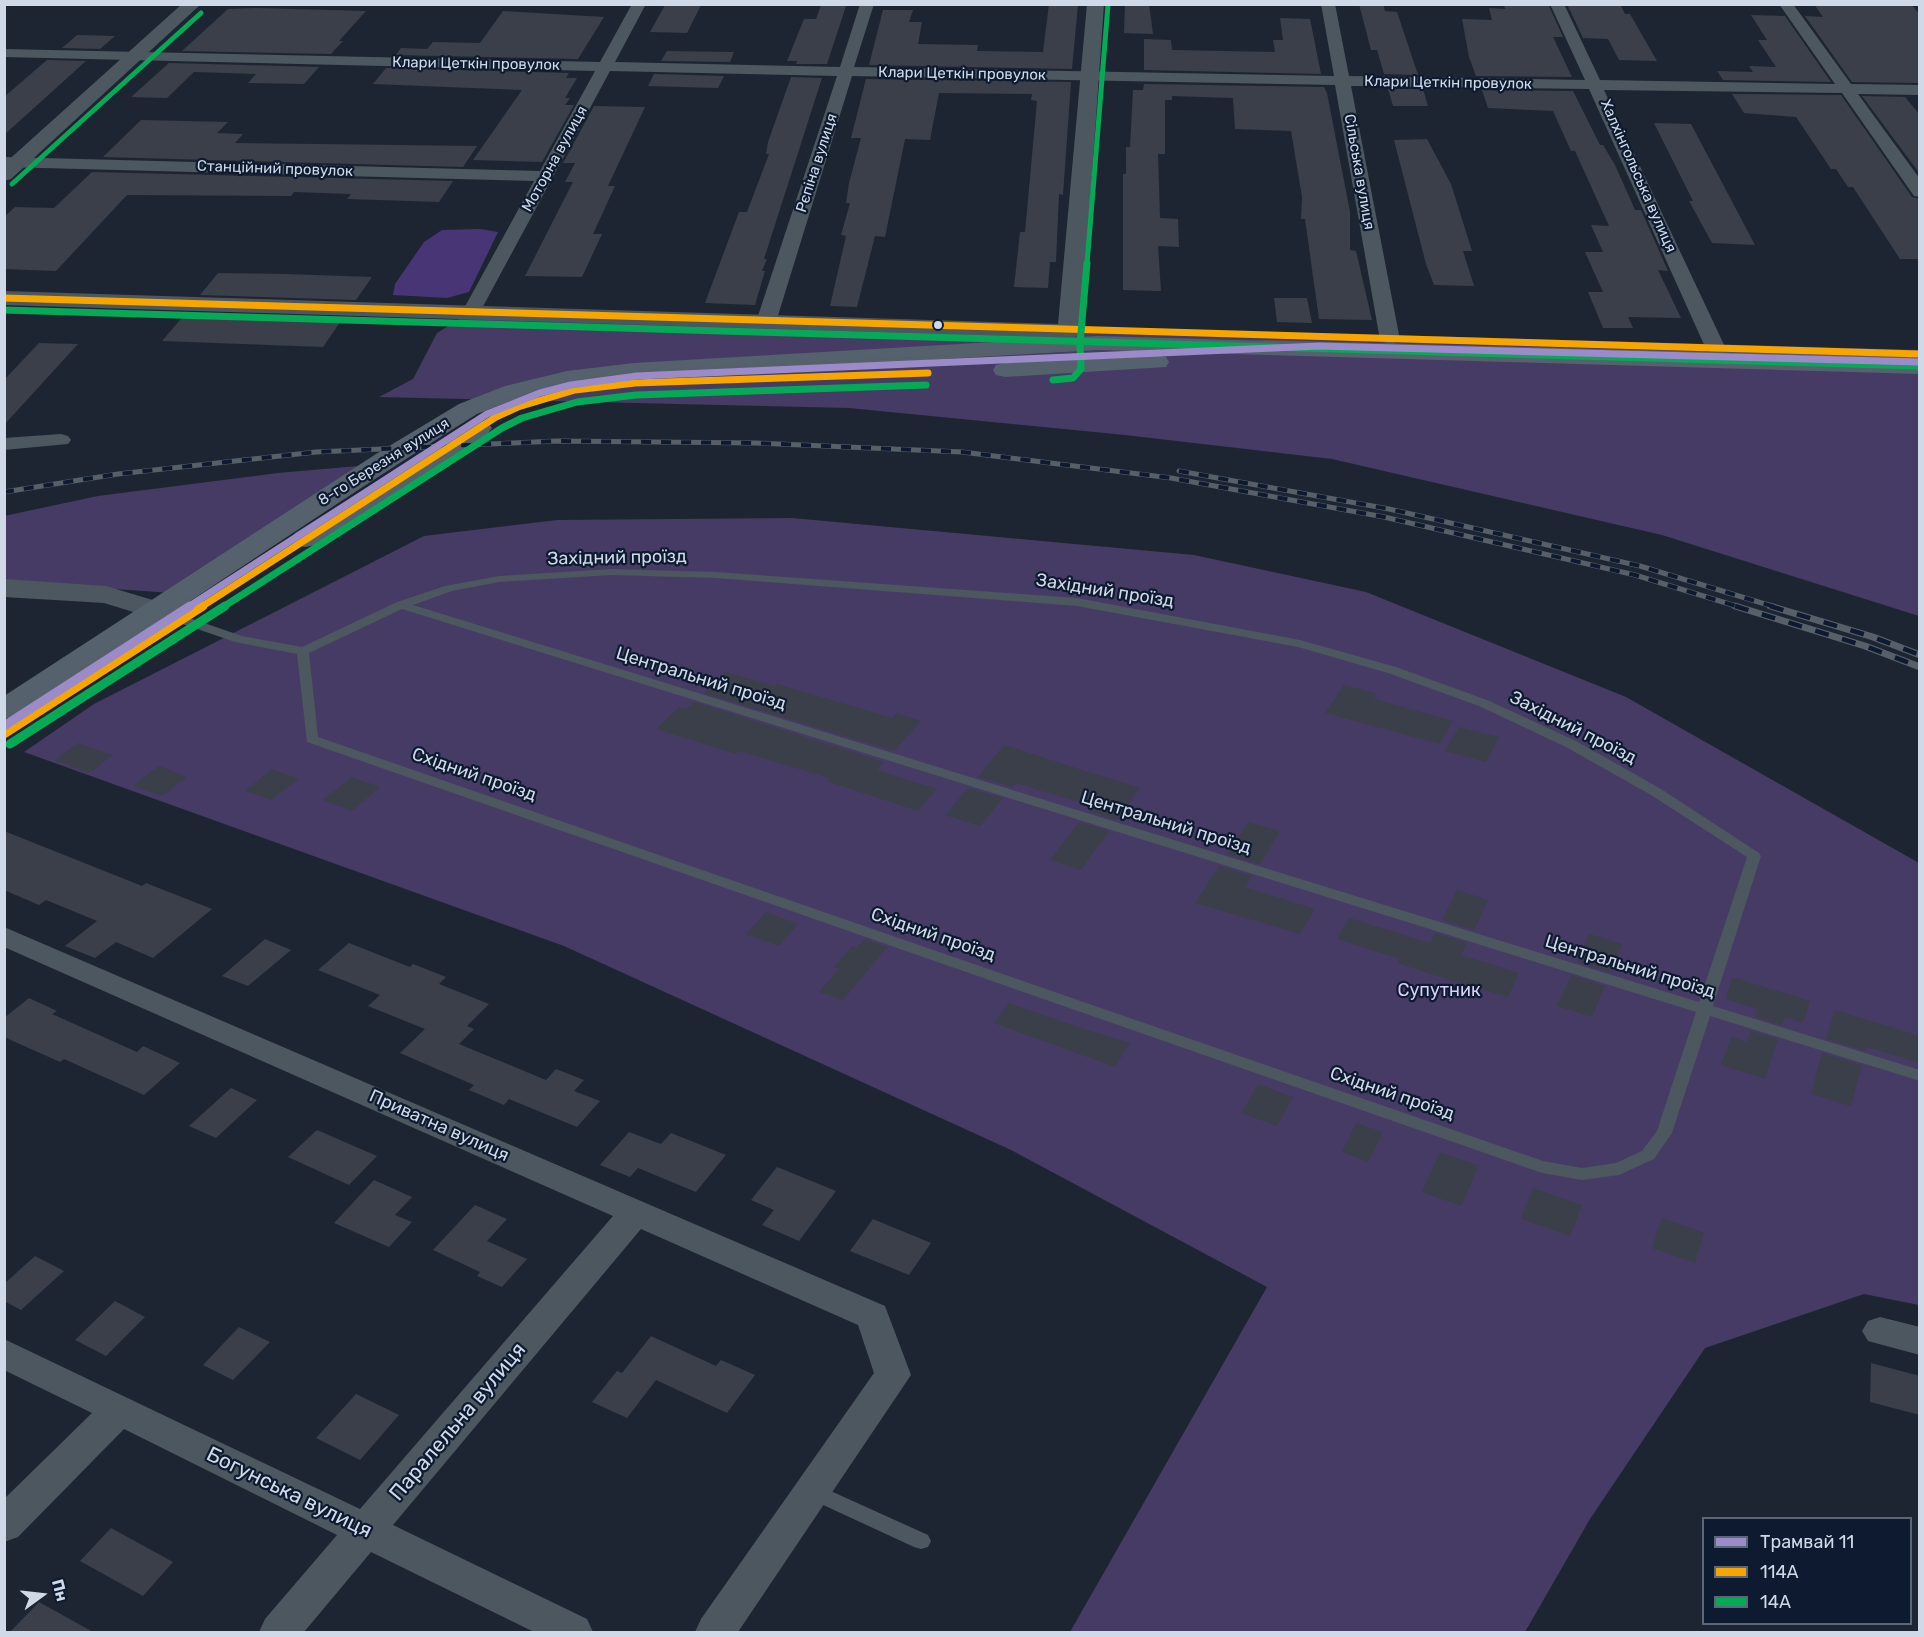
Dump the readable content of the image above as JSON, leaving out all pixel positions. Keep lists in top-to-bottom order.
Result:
{
  "streets": {
    "main road": ["8-го Березня вулиця"],
    "street": [
      "Клари Цеткін провулок",
      "Моторна вулиця",
      "Рєпіна вулиця",
      "Станційний провулок",
      "Сільська вулиця",
      "Халхінгольська вулиця",
      "Приватна вулиця",
      "Паралельна вулиця",
      "Богунська вулиця"
    ],
    "lane": ["Західний проїзд", "Центральний проїзд", "Східний проїзд"]
  },
  "crossings": [
    ["Клари Цеткін провулок", "Моторна вулиця"],
    ["Клари Цеткін провулок", "Рєпіна вулиця"],
    ["Клари Цеткін провулок", "Сільська вулиця"],
    ["Клари Цеткін провулок", "Халхінгольська вулиця"],
    ["Моторна вулиця", "Станційний провулок"],
    ["Західний проїзд", "Центральний проїзд"],
    ["Західний проїзд", "Східний проїзд"],
    ["Центральний проїзд", "Східний проїзд"],
    ["Приватна вулиця", "Паралельна вулиця"],
    ["Паралельна вулиця", "Богунська вулиця"]
  ],
  "parks": ["Супутник"],
  "lines": ["transit line 14А", "transit line 114А", "tram line 11"],
  "legend": ["Трамвай 11", "114А", "14А"],
  "north": "right"
}
